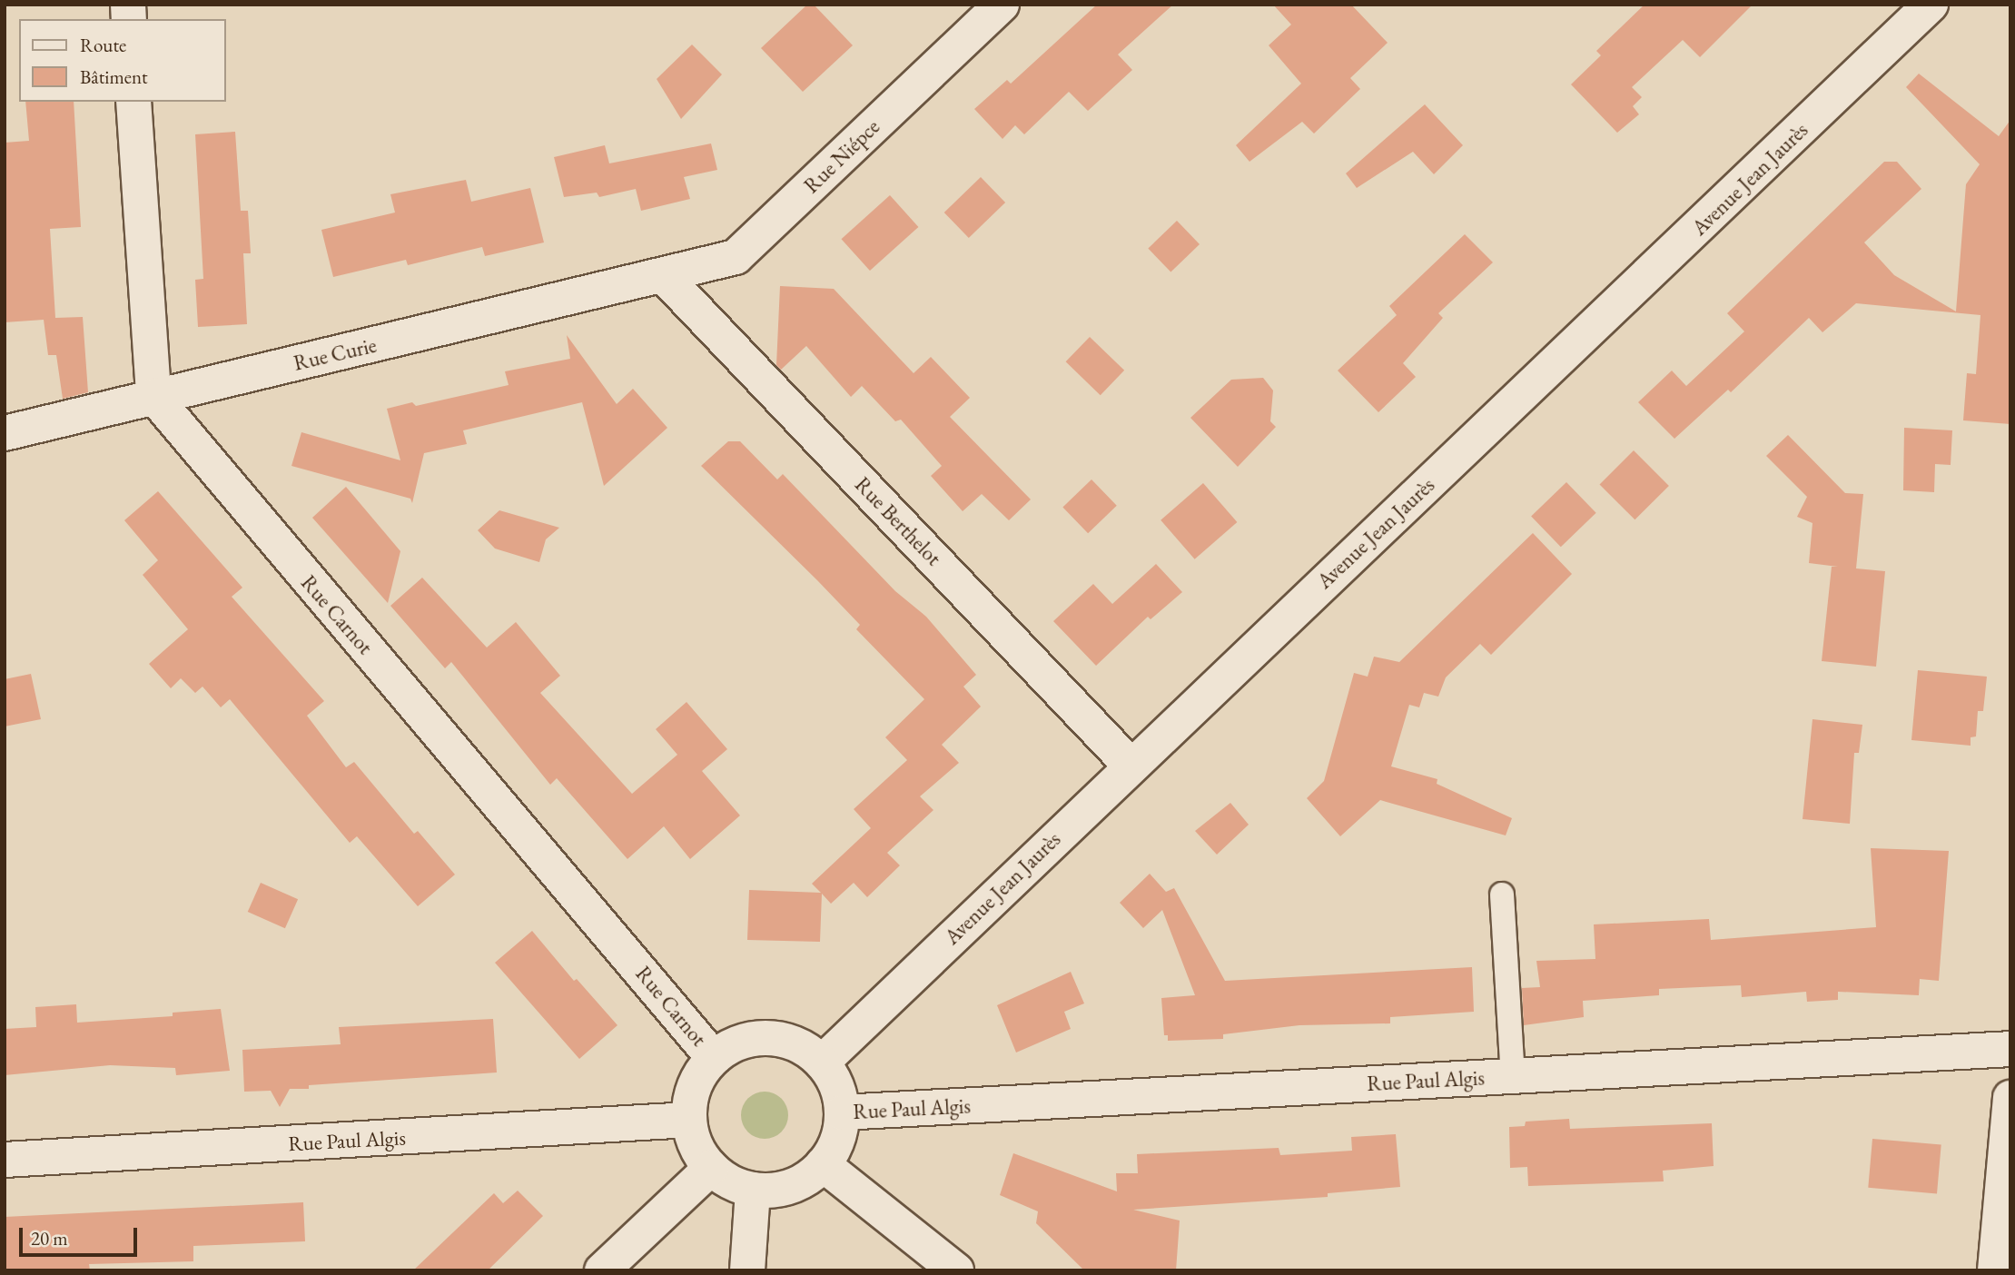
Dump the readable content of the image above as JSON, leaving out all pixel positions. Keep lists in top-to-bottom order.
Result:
{
  "streets": {
    "street": [
      "Rue Niépce",
      "Avenue Jean Jaurès",
      "Rue Curie",
      "Rue Berthelot",
      "Rue Carnot",
      "Rue Paul Algis"
    ]
  },
  "crossings": [
    ["Rue Niépce", "Rue Curie"],
    ["Rue Niépce", "Rue Berthelot"],
    ["Avenue Jean Jaurès", "Rue Berthelot"],
    ["Avenue Jean Jaurès", "Rue Carnot"],
    ["Avenue Jean Jaurès", "Rue Paul Algis"],
    ["Rue Curie", "Rue Berthelot"],
    ["Rue Curie", "Rue Carnot"],
    ["Rue Carnot", "Rue Paul Algis"]
  ],
  "legend": ["Route", "Bâtiment"],
  "scale_bar": "20 m"
}
